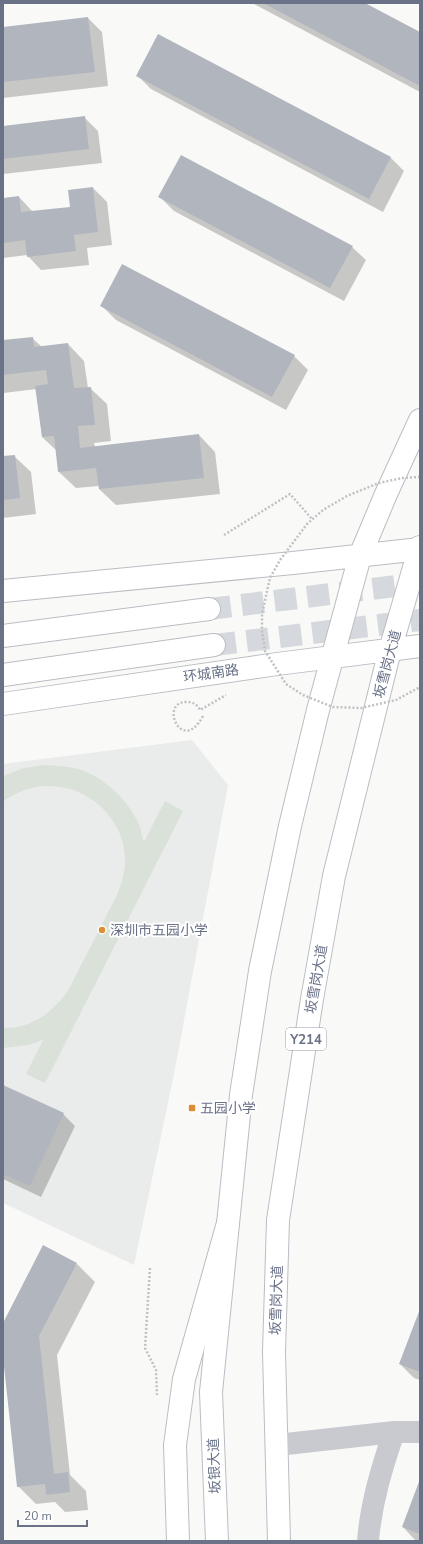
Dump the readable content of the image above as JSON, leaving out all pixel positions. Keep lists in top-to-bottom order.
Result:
{
  "streets": {
    "main road": [
      "坂雪岗大道",
      "环城南路",
      "Y214",
      "坂银大道"
    ]
  },
  "crossings": [
    ["坂雪岗大道", "环城南路"]
  ],
  "places": {
    "other": ["深圳市五园小学"],
    "transit": ["五园小学"]
  },
  "scale_bar": "20 m"
}
